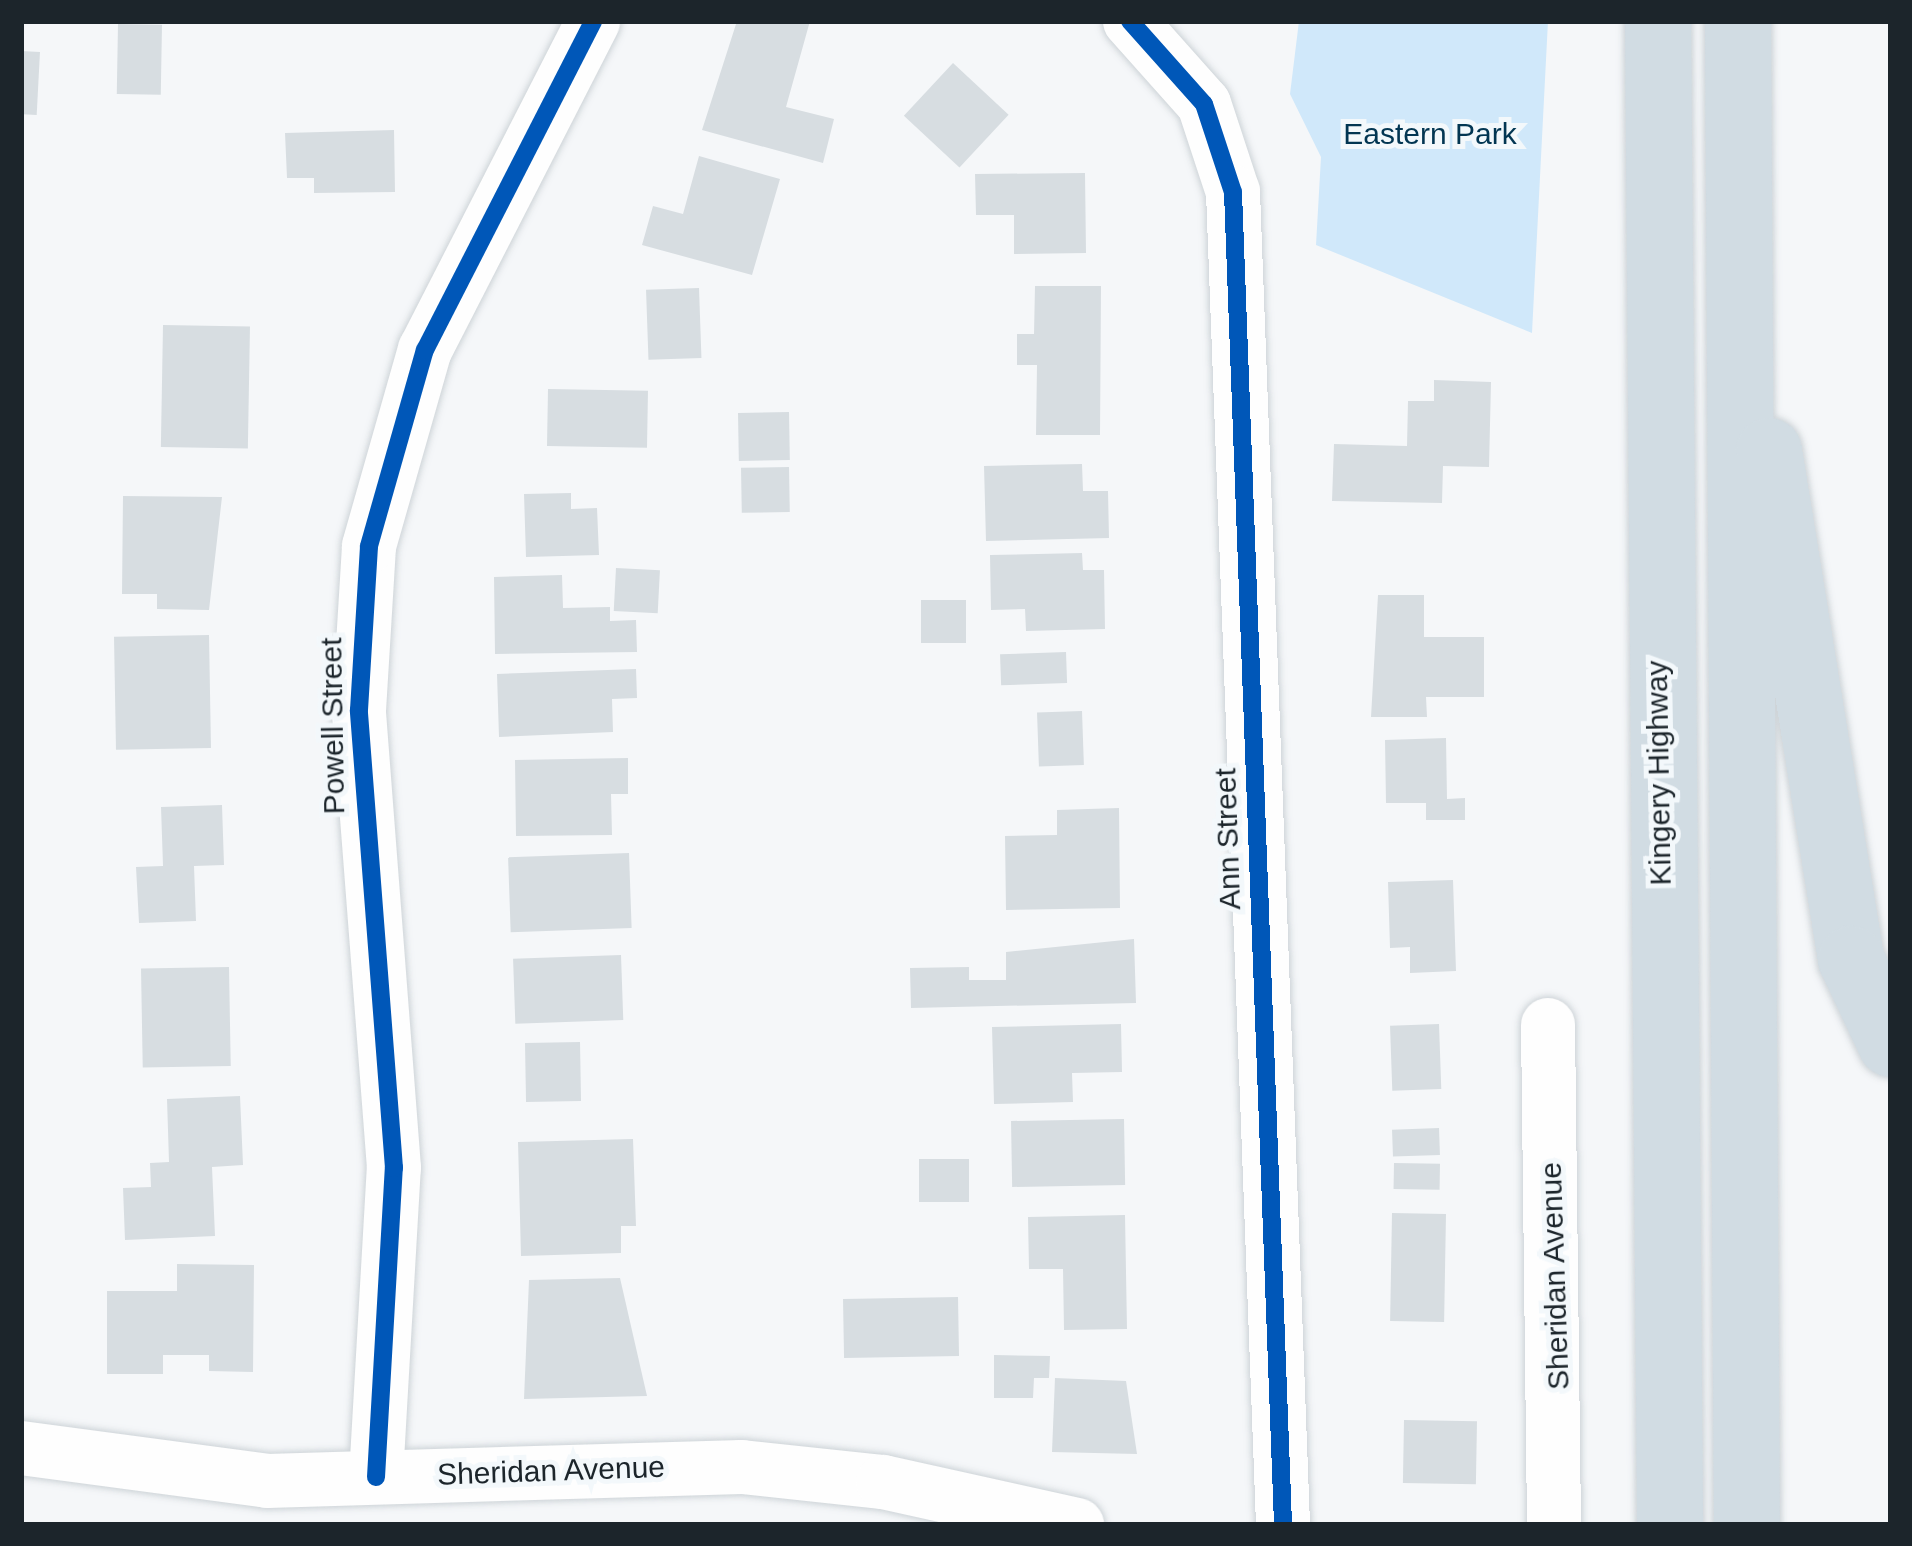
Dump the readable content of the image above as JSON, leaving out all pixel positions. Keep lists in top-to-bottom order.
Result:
{
  "streets": {
    "highway": ["Kingery Highway"],
    "street": ["Powell Street", "Ann Street", "Sheridan Avenue"]
  },
  "crossings": [
    ["Powell Street", "Sheridan Avenue"]
  ],
  "parks": ["Eastern Park"]
}
